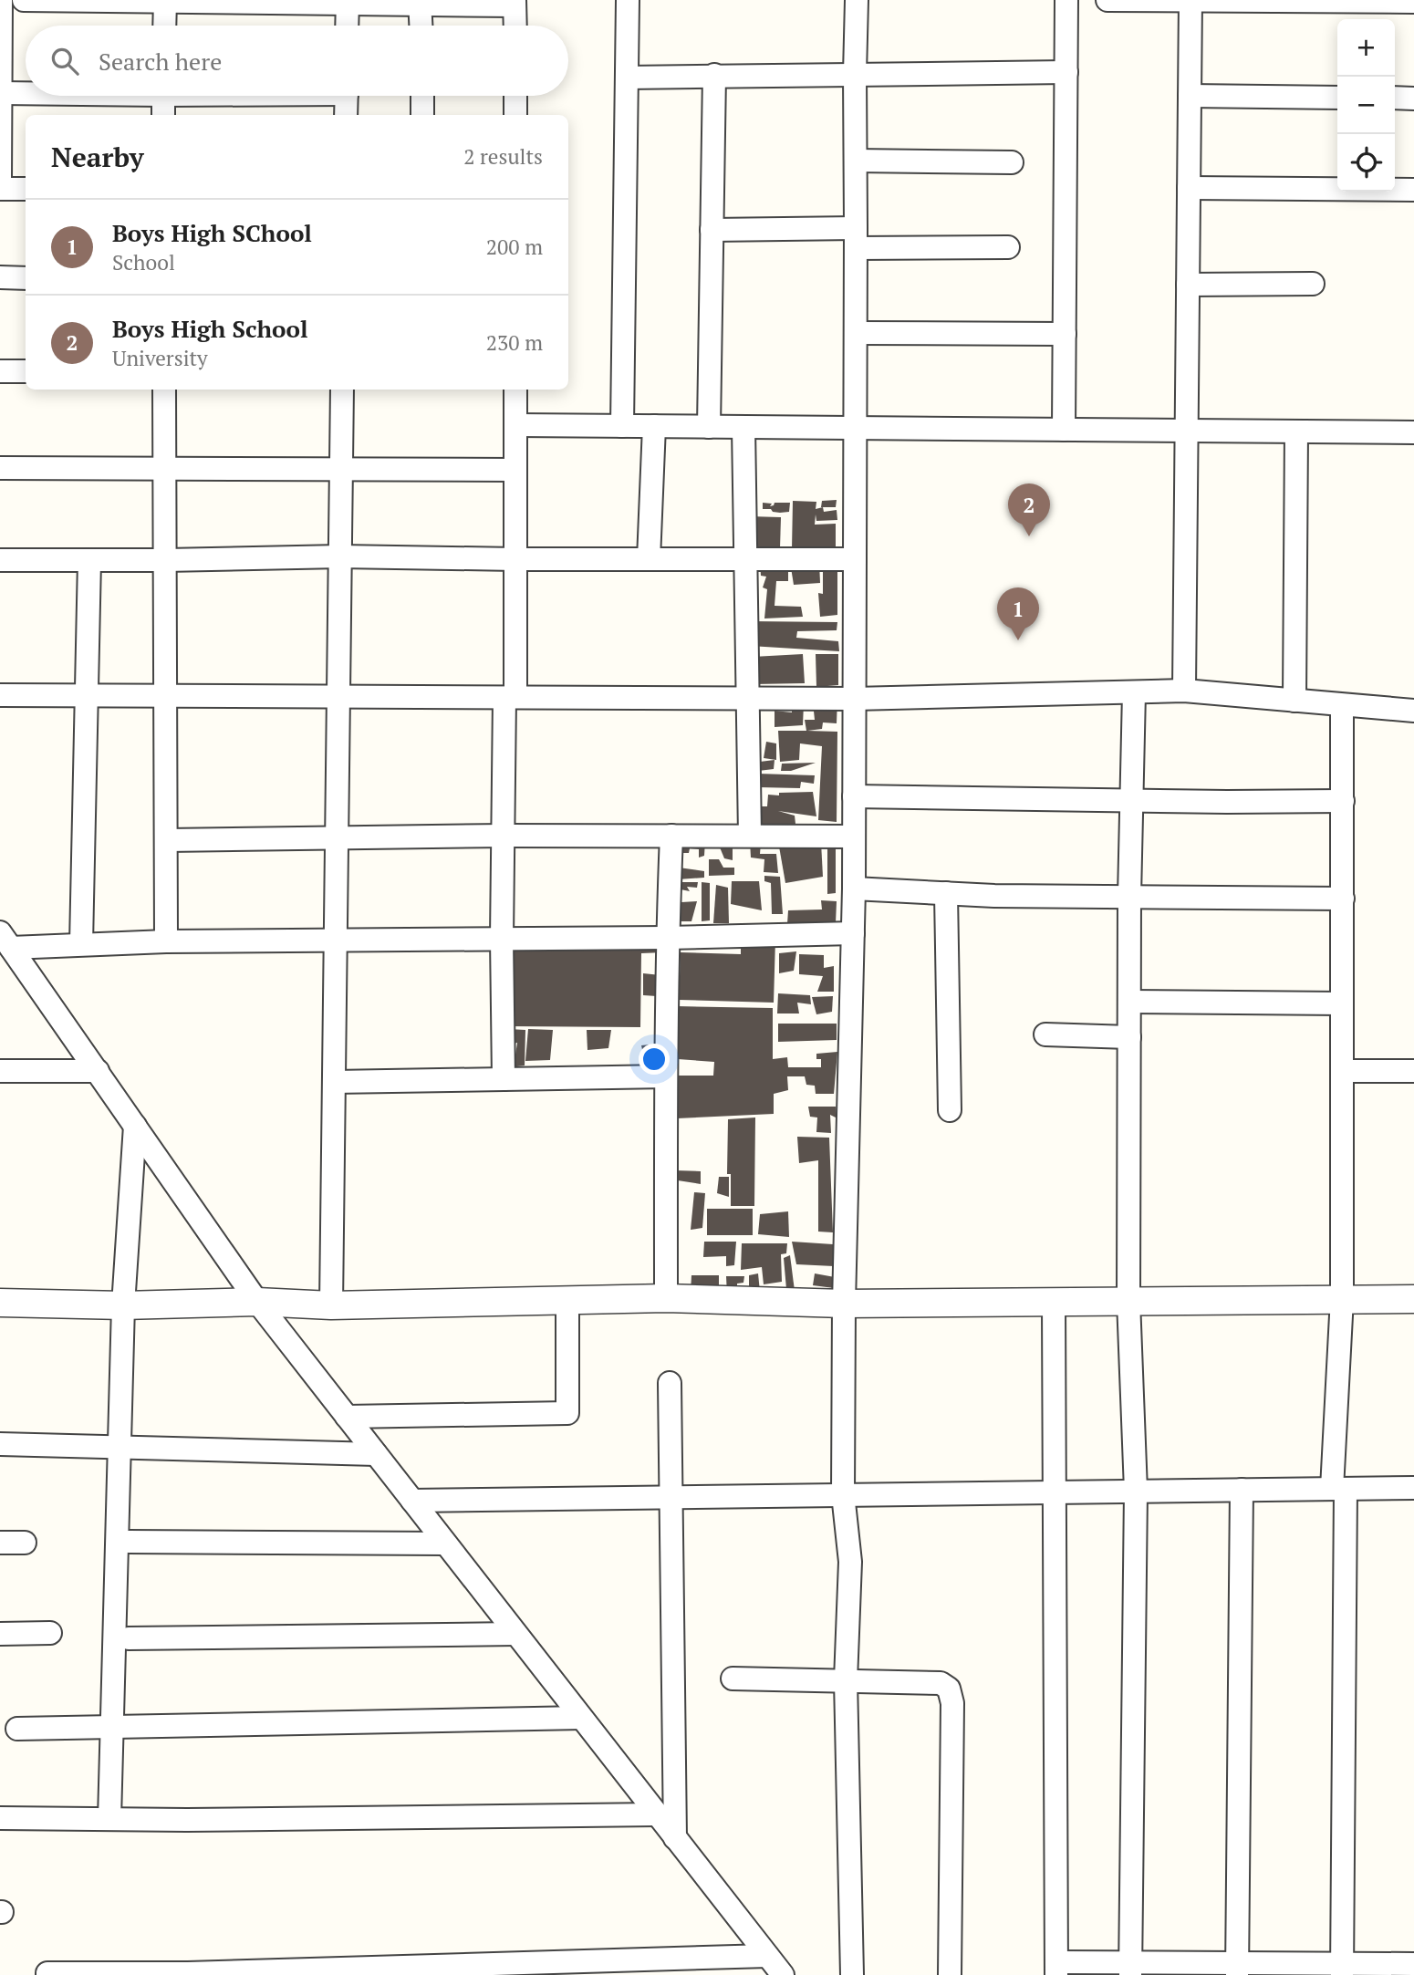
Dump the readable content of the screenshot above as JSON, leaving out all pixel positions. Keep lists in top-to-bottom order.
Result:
{
  "page": {
    "map_buttons": ["+", "−"],
    "search": "Search here",
    "heading": ["Nearby", "2 results"],
    "list": [
      {
        "mark": "1",
        "name": "Boys High SChool",
        "note": "School",
        "value": "200 m"
      },
      {
        "mark": "2",
        "name": "Boys High School",
        "note": "University",
        "value": "230 m"
      }
    ],
    "pins": ["2", "1"]
  }
}
